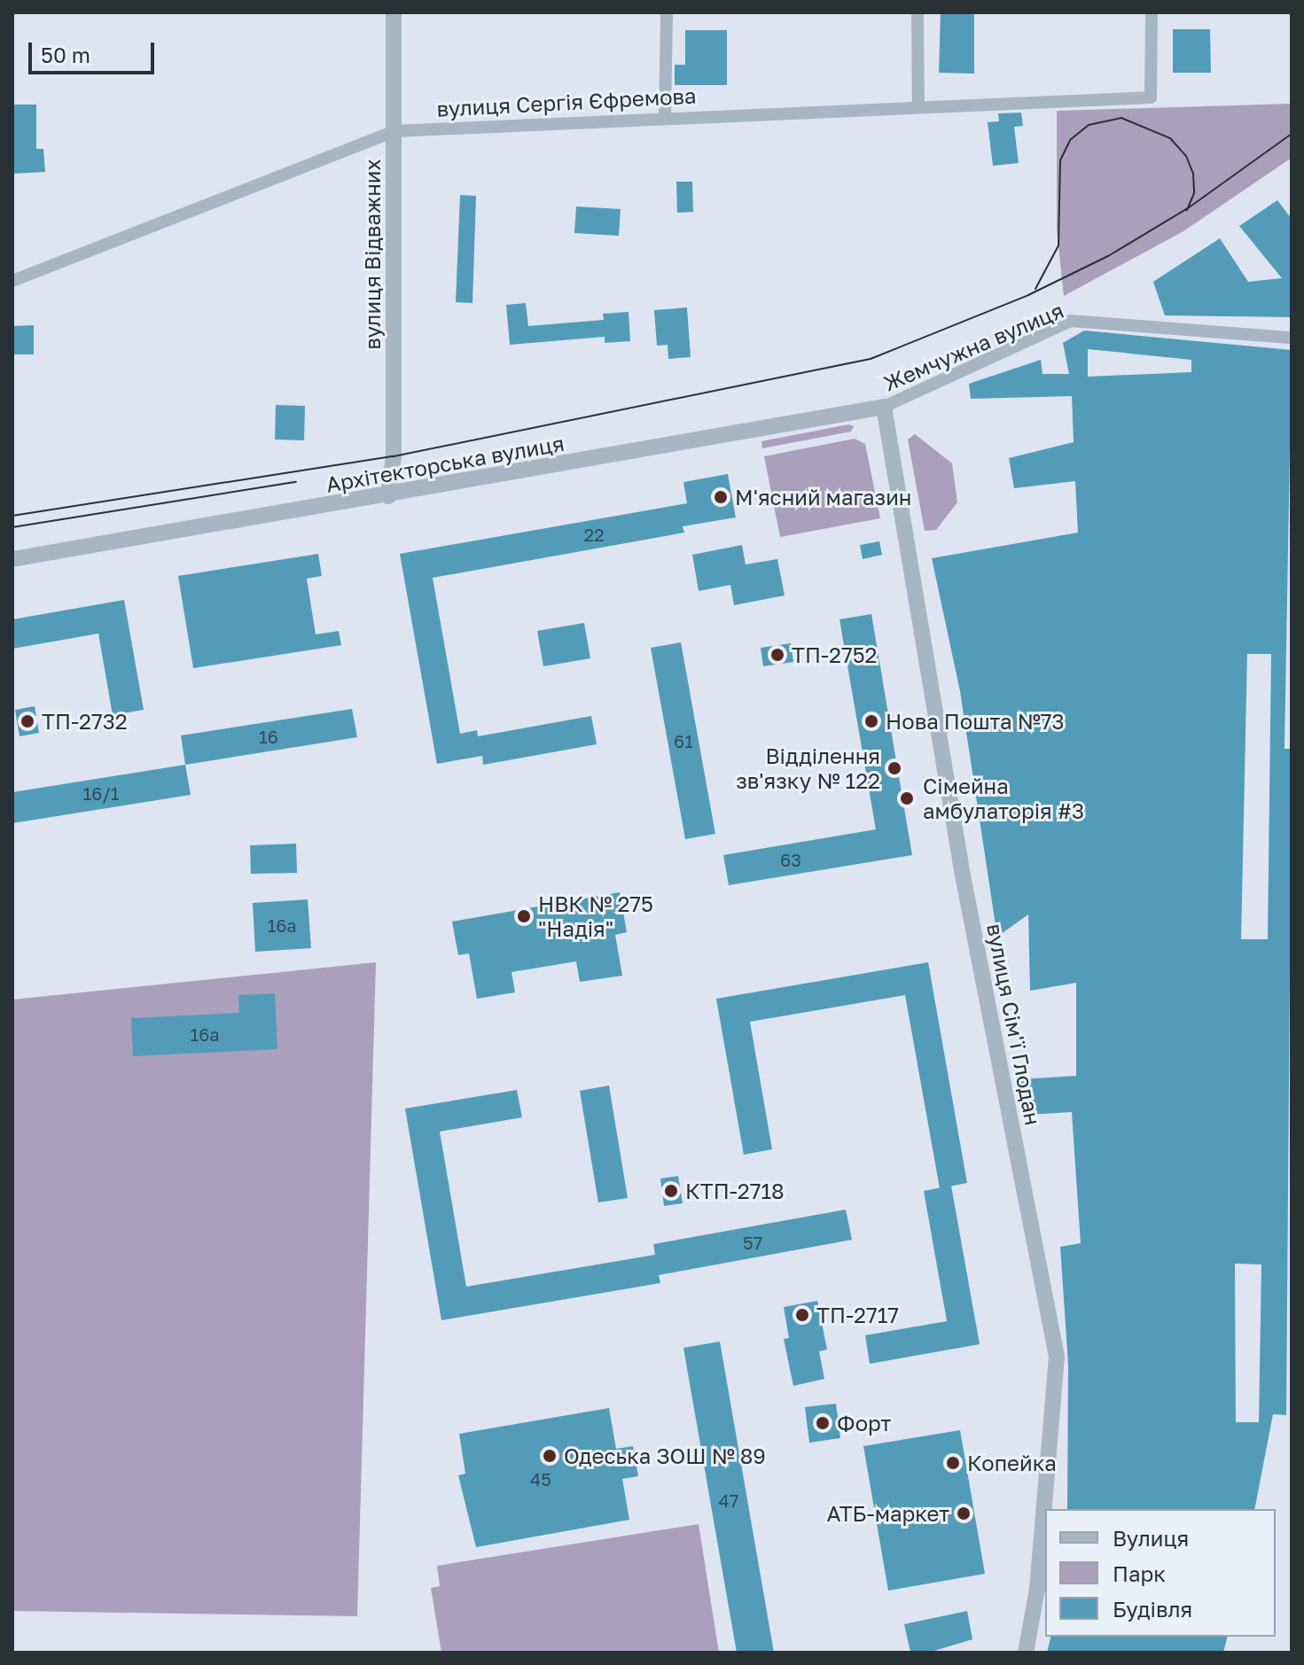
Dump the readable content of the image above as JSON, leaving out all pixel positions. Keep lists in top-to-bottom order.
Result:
{
  "streets": {
    "street": [
      "вулиця Сергія Єфремова",
      "вулиця Відважних",
      "Жемчужна вулиця",
      "Архітекторська вулиця",
      "вулиця Сім'ї Глодан"
    ]
  },
  "crossings": [
    ["вулиця Сергія Єфремова", "вулиця Відважних"],
    ["вулиця Відважних", "Архітекторська вулиця"],
    ["Жемчужна вулиця", "Архітекторська вулиця"],
    ["Жемчужна вулиця", "вулиця Сім'ї Глодан"],
    ["Архітекторська вулиця", "вулиця Сім'ї Глодан"]
  ],
  "places": [
    "М'ясний магазин",
    "ТП-2752",
    "ТП-2732",
    "Нова Пошта №73",
    "Відділення зв'язку № 122",
    "Сімейна амбулаторія #3",
    "НВК № 275 \"Надія\"",
    "КТП-2718",
    "ТП-2717",
    "Форт",
    "Одеська ЗОШ № 89",
    "Копейка",
    "АТБ-маркет"
  ],
  "house_numbers": [
    "22",
    "16",
    "61",
    "16/1",
    "63",
    "16а",
    "16а",
    "57",
    "45",
    "47"
  ],
  "legend": ["Вулиця", "Парк", "Будівля"],
  "scale_bar": "50 m"
}
